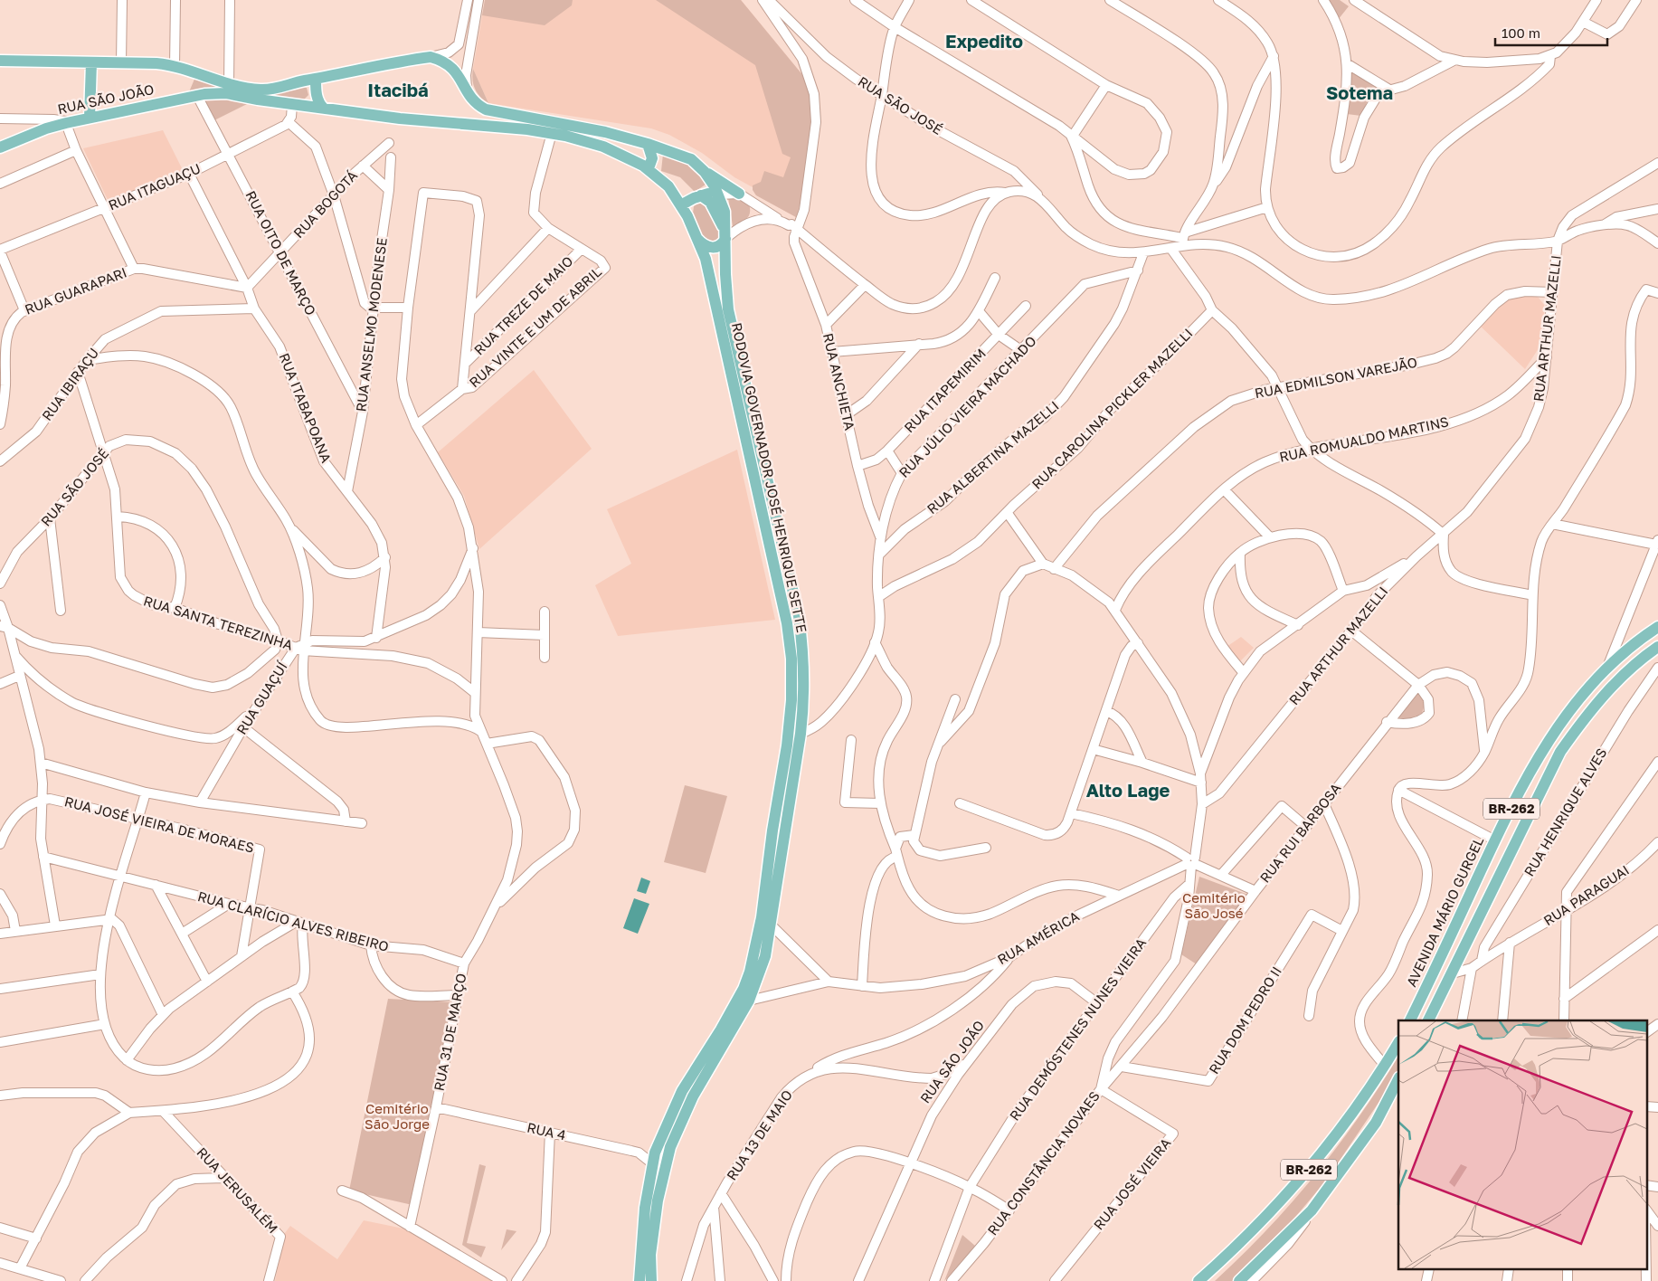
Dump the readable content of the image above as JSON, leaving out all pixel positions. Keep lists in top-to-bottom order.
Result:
{
  "streets": {
    "main road": [
      "RUA SÃO JOÃO",
      "RODOVIA GOVERNADOR JOSÉ HENRIQUE SETTE",
      "BR-262",
      "AVENIDA MÁRIO GURGEL"
    ],
    "street": [
      "RUA SÃO JOSÉ",
      "RUA ITAGUAÇU",
      "RUA BOGOTÁ",
      "RUA OITO DE MARÇO",
      "RUA GUARAPARI",
      "RUA TREZE DE MAIO",
      "RUA ANSELMO MODENESE",
      "RUA VINTE E UM DE ABRIL",
      "RUA ARTHUR MAZELLI",
      "RUA EDMILSON VAREJÃO",
      "RUA ANCHIETA",
      "RUA IBIRAÇU",
      "RUA ITAPEMIRIM",
      "RUA JÚLIO VIEIRA MACHADO",
      "RUA ITABAPOANA",
      "RUA CAROLINA PICKLER MAZELLI",
      "RUA ROMUALDO MARTINS",
      "RUA ALBERTINA MAZELLI",
      "RUA SANTA TEREZINHA",
      "RUA GUAÇUÍ",
      "RUA HENRIQUE ALVES",
      "RUA JOSÉ VIEIRA DE MORAES",
      "RUA RUI BARBOSA",
      "RUA PARAGUAI",
      "RUA CLARÍCIO ALVES RIBEIRO",
      "RUA AMÉRICA",
      "RUA DOM PEDRO II",
      "RUA DEMÓSTENES NUNES VIEIRA",
      "RUA 31 DE MARÇO",
      "RUA 4",
      "RUA 13 DE MAIO",
      "RUA CONSTÂNCIA NOVAES",
      "RUA JOSÉ VIEIRA",
      "RUA JERUSALÉM"
    ]
  },
  "crossings": [
    ["RUA SÃO JOÃO", "RUA OITO DE MARÇO"],
    ["RUA SÃO JOÃO", "RODOVIA GOVERNADOR JOSÉ HENRIQUE SETTE"],
    ["RUA SÃO JOÃO", "RUA DEMÓSTENES NUNES VIEIRA"],
    ["RUA SÃO JOÃO", "RUA 13 DE MAIO"],
    ["RUA SÃO JOSÉ", "RUA ALBERTINA MAZELLI"],
    ["RUA SÃO JOSÉ", "RUA SANTA TEREZINHA"],
    ["RUA ITAGUAÇU", "RUA OITO DE MARÇO"],
    ["RUA ITAGUAÇU", "RUA ITABAPOANA"],
    ["RUA BOGOTÁ", "RUA OITO DE MARÇO"],
    ["RUA BOGOTÁ", "RUA GUARAPARI"],
    ["RUA BOGOTÁ", "RUA ITABAPOANA"],
    ["RUA OITO DE MARÇO", "RUA ANSELMO MODENESE"],
    ["RUA GUARAPARI", "RUA ITABAPOANA"],
    ["RUA TREZE DE MAIO", "RUA VINTE E UM DE ABRIL"],
    ["RUA ANSELMO MODENESE", "RUA ITABAPOANA"],
    ["RUA VINTE E UM DE ABRIL", "RODOVIA GOVERNADOR JOSÉ HENRIQUE SETTE"],
    ["RUA VINTE E UM DE ABRIL", "RUA 31 DE MARÇO"],
    ["RUA ARTHUR MAZELLI", "RUA EDMILSON VAREJÃO"],
    ["RUA ARTHUR MAZELLI", "RUA ROMUALDO MARTINS"],
    ["RUA ARTHUR MAZELLI", "RUA CONSTÂNCIA NOVAES"],
    ["RUA ANCHIETA", "RUA ITAPEMIRIM"],
    ["RUA ANCHIETA", "RUA JÚLIO VIEIRA MACHADO"],
    ["RUA IBIRAÇU", "RUA ITABAPOANA"],
    ["RUA IBIRAÇU", "RUA SANTA TEREZINHA"],
    ["RUA JÚLIO VIEIRA MACHADO", "RUA CAROLINA PICKLER MAZELLI"],
    ["RUA JÚLIO VIEIRA MACHADO", "RUA ALBERTINA MAZELLI"],
    ["RUA JÚLIO VIEIRA MACHADO", "RODOVIA GOVERNADOR JOSÉ HENRIQUE SETTE"],
    ["RODOVIA GOVERNADOR JOSÉ HENRIQUE SETTE", "RUA AMÉRICA"],
    ["RODOVIA GOVERNADOR JOSÉ HENRIQUE SETTE", "RUA 4"],
    ["RUA SANTA TEREZINHA", "RUA GUAÇUÍ"],
    ["RUA SANTA TEREZINHA", "RUA 31 DE MARÇO"],
    ["RUA HENRIQUE ALVES", "RUA PARAGUAI"],
    ["RUA JOSÉ VIEIRA DE MORAES", "RUA CLARÍCIO ALVES RIBEIRO"],
    ["RUA RUI BARBOSA", "RUA DOM PEDRO II"],
    ["RUA RUI BARBOSA", "RUA CONSTÂNCIA NOVAES"],
    ["RUA RUI BARBOSA", "RUA JOSÉ VIEIRA"],
    ["RUA CLARÍCIO ALVES RIBEIRO", "RUA 31 DE MARÇO"],
    ["RUA AMÉRICA", "RUA CONSTÂNCIA NOVAES"],
    ["RUA DEMÓSTENES NUNES VIEIRA", "RUA CONSTÂNCIA NOVAES"],
    ["RUA 31 DE MARÇO", "RUA 4"],
    ["RUA CONSTÂNCIA NOVAES", "RUA JOSÉ VIEIRA"]
  ],
  "districts": [
    "Expedito",
    "Itacibá",
    "Sotema",
    "Alto Lage"
  ],
  "parks": ["Cemitério São José", "Cemitério São Jorge"],
  "scale_bar": "100 m"
}
